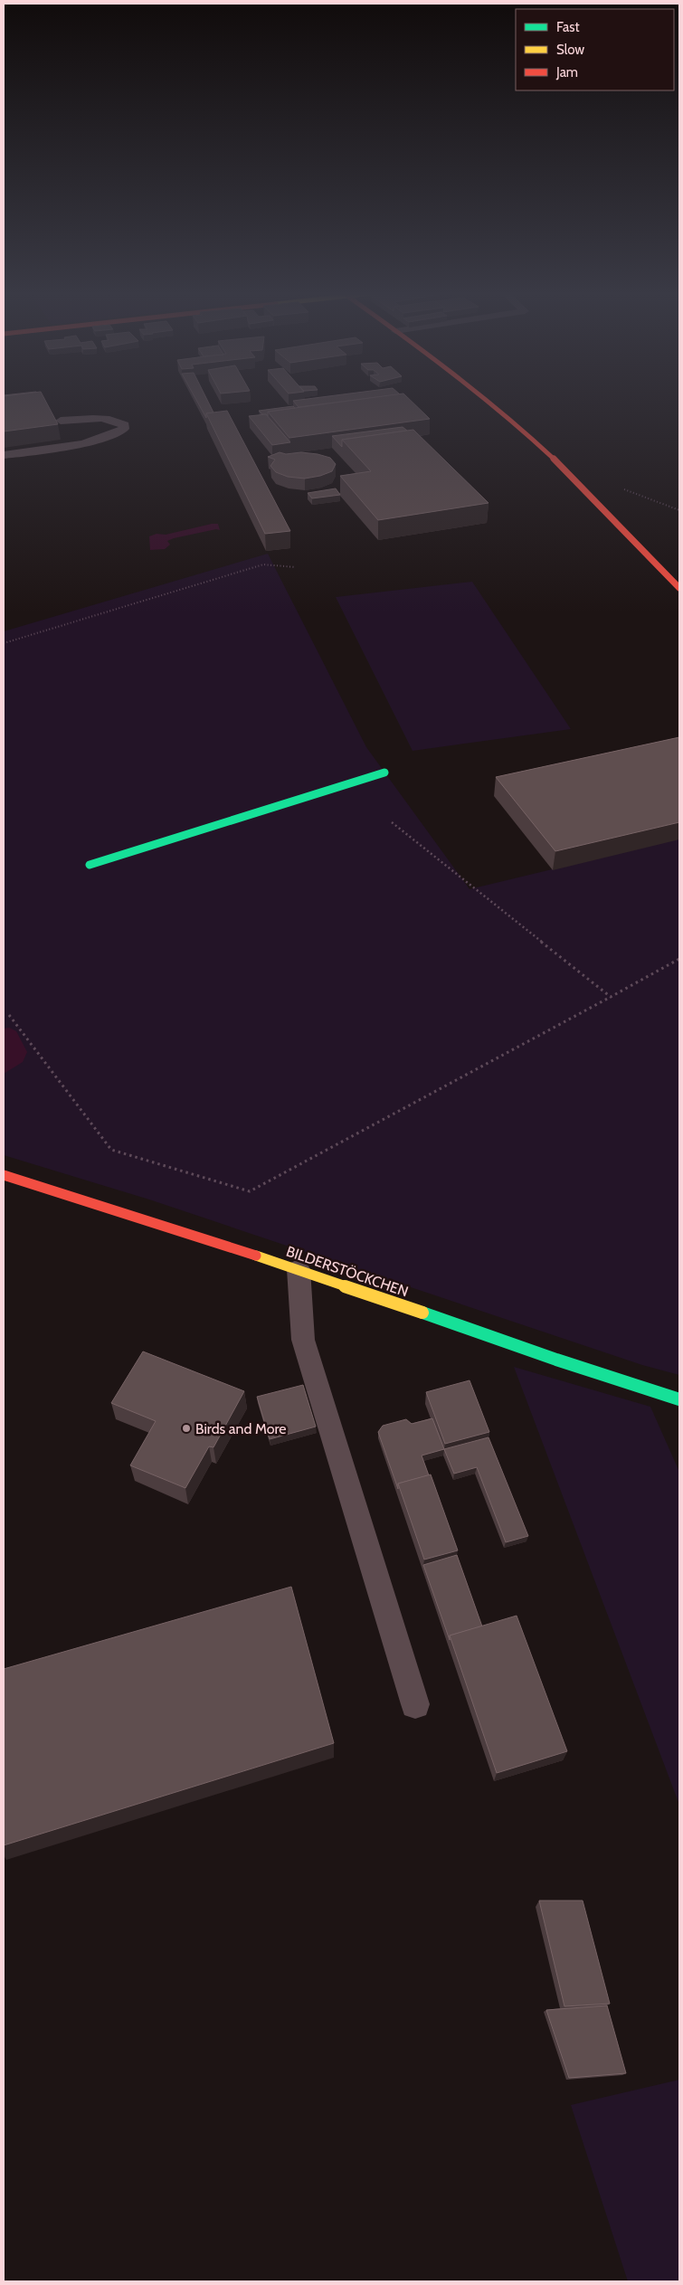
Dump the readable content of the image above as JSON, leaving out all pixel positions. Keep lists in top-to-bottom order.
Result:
{
  "streets": {
    "street": ["BILDERSTÖCKCHEN"]
  },
  "places": ["Birds and More"],
  "legend": ["Fast", "Slow", "Jam"]
}
